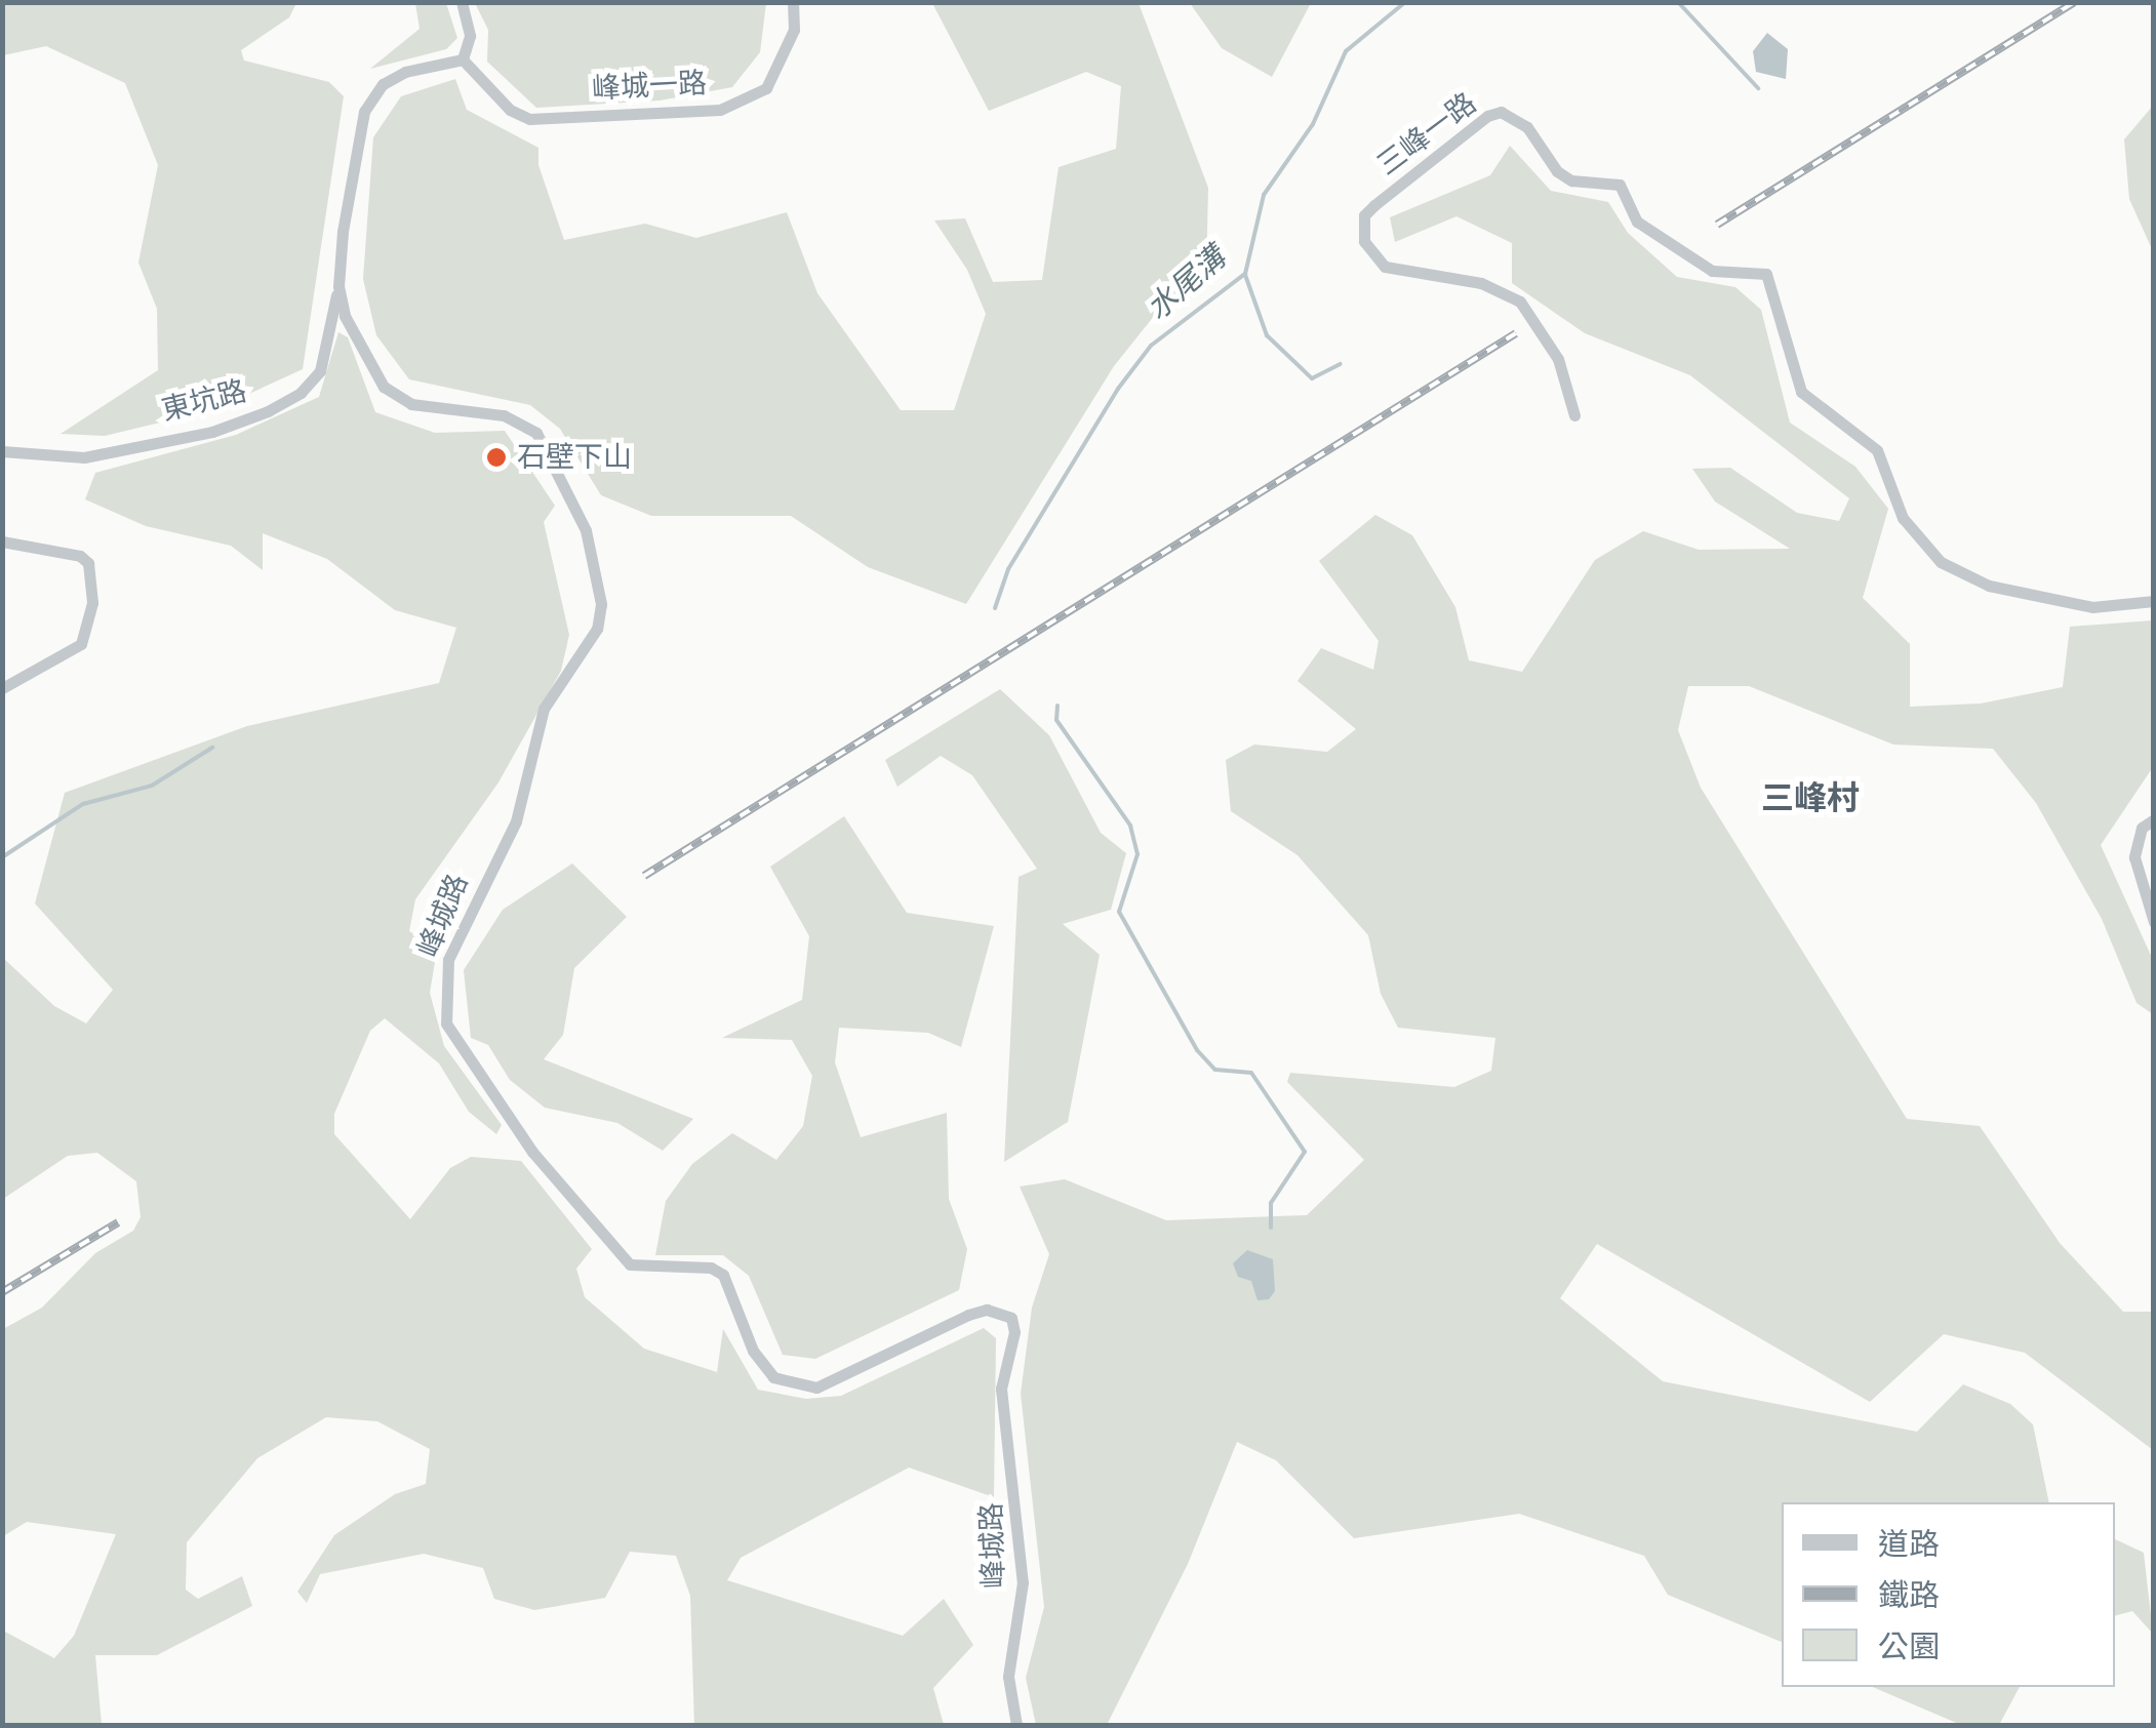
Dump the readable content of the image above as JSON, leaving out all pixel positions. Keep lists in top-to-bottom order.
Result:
{
  "streets": {
    "street": [
      "峰城一路",
      "三峰一路",
      "東坑路",
      "峰城路"
    ]
  },
  "crossings": [
    ["峰城一路", "峰城路"],
    ["東坑路", "峰城路"]
  ],
  "districts": ["三峰村"],
  "water": ["水尾溝"],
  "places": ["石壁下山"],
  "legend": ["道路", "鐵路", "公園"]
}
